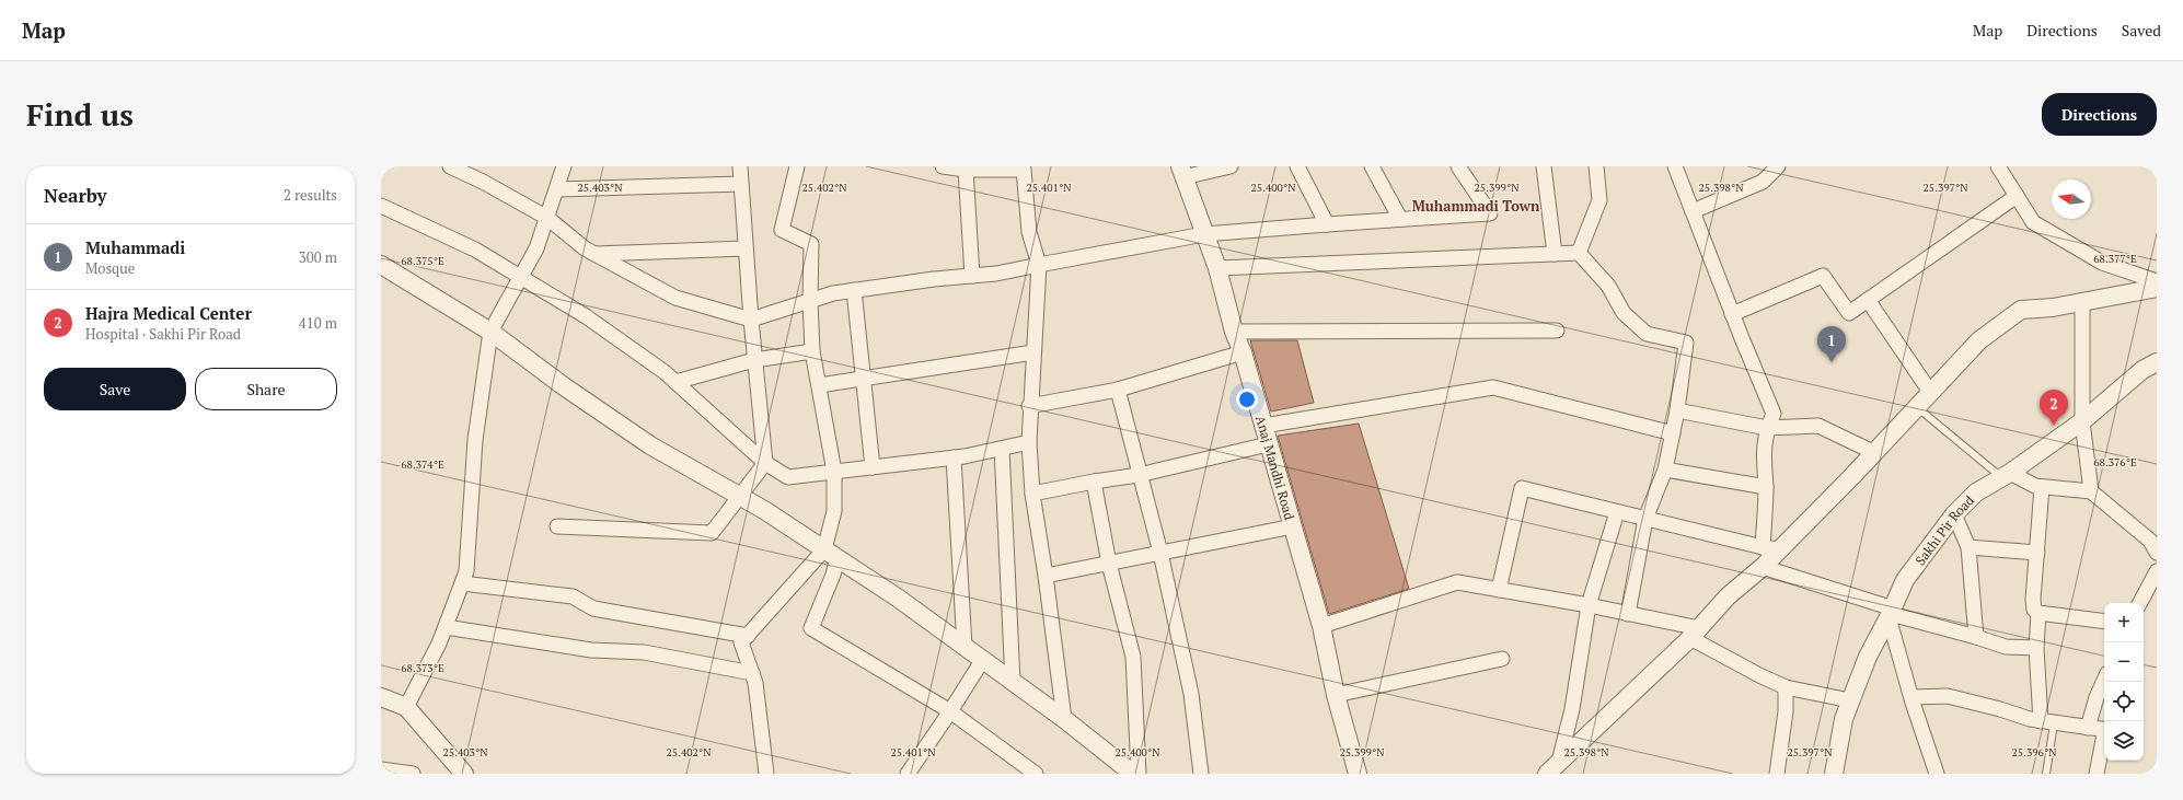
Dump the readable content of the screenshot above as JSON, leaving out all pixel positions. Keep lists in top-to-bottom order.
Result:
{
  "streets": {
    "street": ["Anaj Mandhi Road", "Sakhi Pir Road"]
  },
  "districts": ["Muhammadi Town"],
  "north": "left",
  "page": {
    "header": "Map",
    "nav": ["Map", "Directions", "Saved"],
    "buttons": [
      "Directions",
      ["Save", "Share"]
    ],
    "title": "Find us",
    "heading": ["Nearby", "2 results"],
    "list": [
      {
        "mark": "1",
        "name": "Muhammadi",
        "note": "Mosque",
        "value": "300 m"
      },
      {
        "mark": "2",
        "name": "Hajra Medical Center",
        "note": "Hospital · Sakhi Pir Road",
        "value": "410 m"
      }
    ],
    "pins": ["1", "2"],
    "map_buttons": ["+", "−"]
  },
  "coordinates": [
    "25.403°N",
    "25.402°N",
    "25.401°N",
    "25.400°N",
    "25.399°N",
    "25.398°N",
    "25.397°N",
    "68.377°E",
    "68.375°E",
    "68.376°E",
    "68.374°E",
    "68.373°E",
    "25.396°N"
  ]
}
